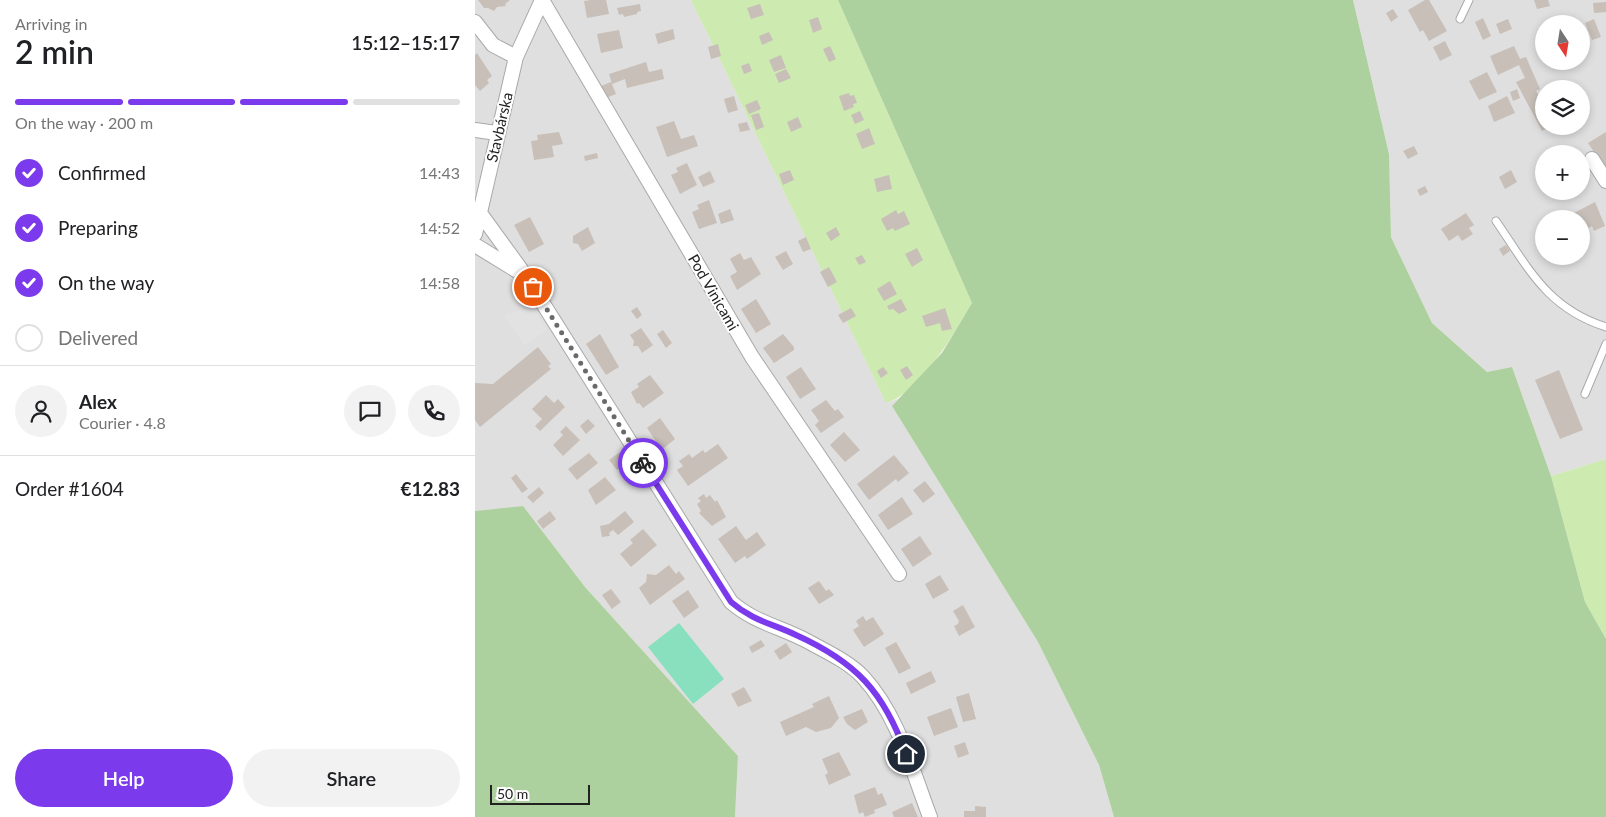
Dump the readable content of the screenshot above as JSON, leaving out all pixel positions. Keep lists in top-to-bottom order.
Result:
{
  "streets": {
    "street": ["Stavbárska", "Pod Vinicami"]
  },
  "crossings": [
    ["Stavbárska", "Pod Vinicami"]
  ],
  "scale_bar": "50 m",
  "north": "bottom",
  "page": {
    "heading": ["2 min", "Arriving in", "15:12–15:17"],
    "panel": [
      "Alex",
      "Courier · 4.8",
      "Order #1604",
      "€12.83"
    ],
    "map_buttons": ["+", "−"],
    "bar": "On the way · 200 m",
    "list": [
      ["Confirmed", "14:43"],
      ["Preparing", "14:52"],
      ["On the way", "14:58"],
      "Delivered"
    ],
    "buttons": ["Help", "Share"],
    "scale": "50 m"
  }
}
